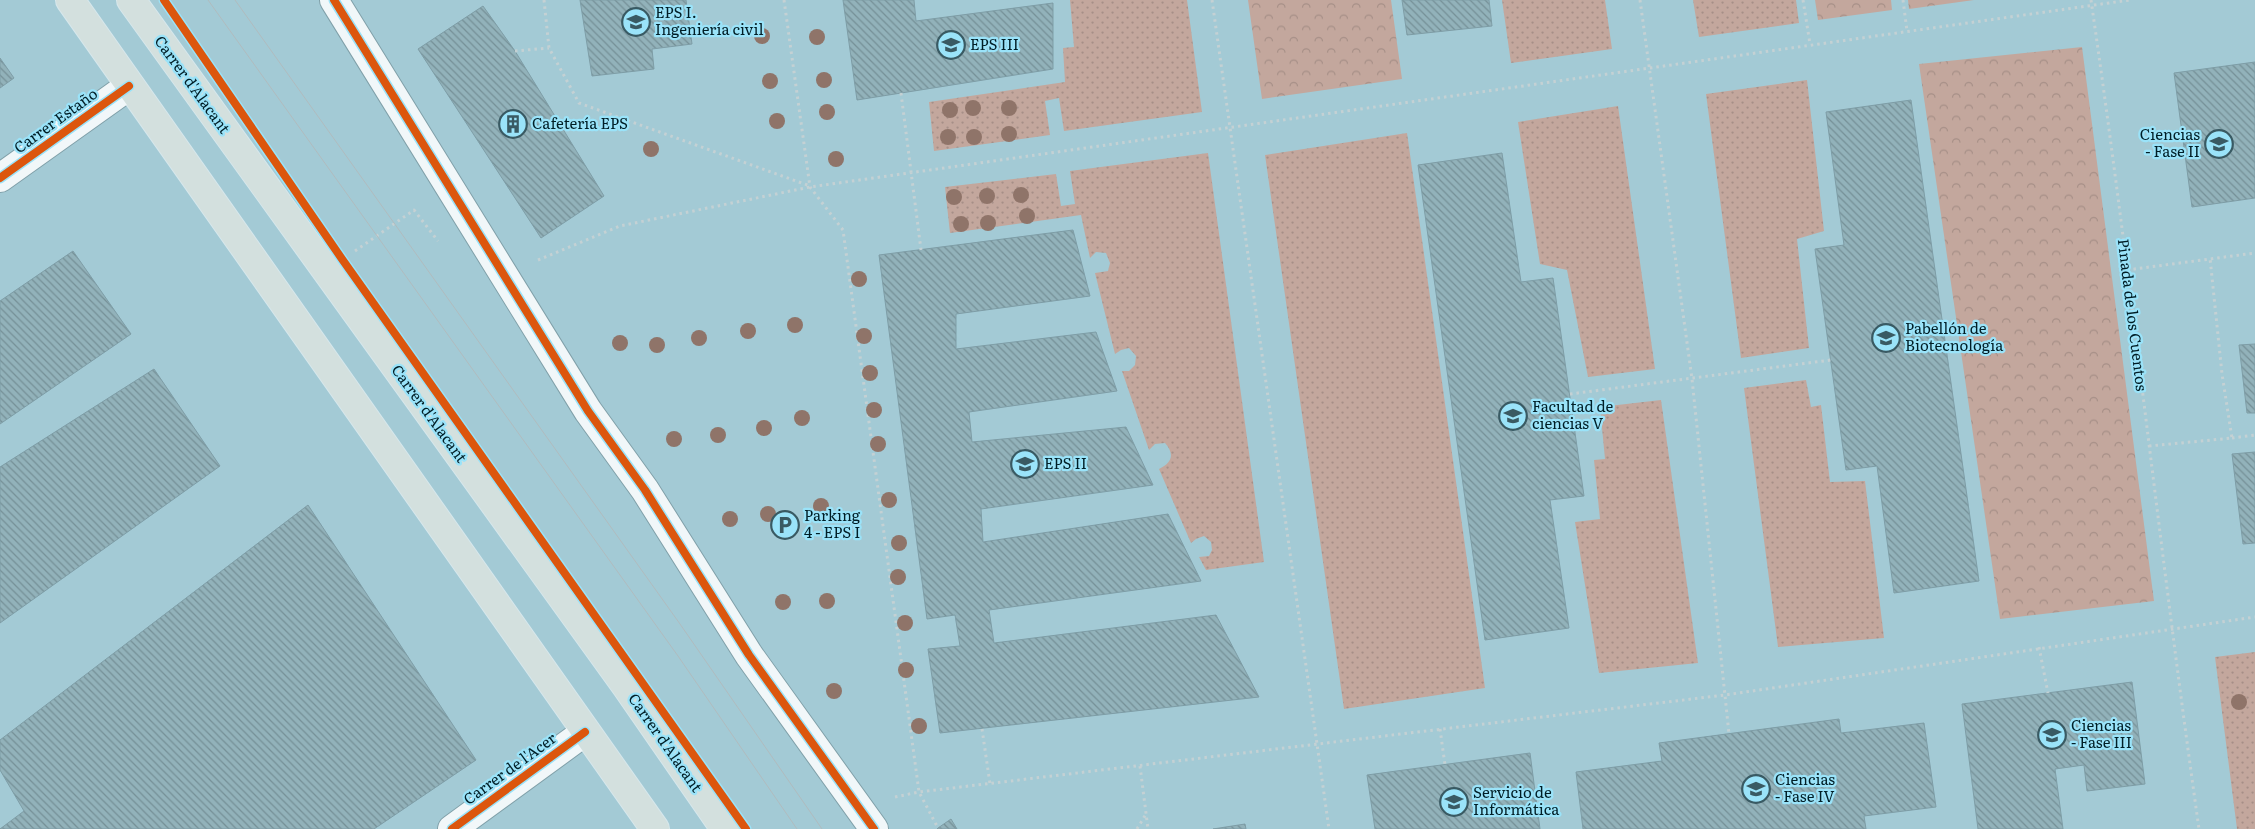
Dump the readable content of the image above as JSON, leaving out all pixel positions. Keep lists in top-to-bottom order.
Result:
{
  "streets": {
    "main road": ["Carrer d'Alacant"],
    "street": ["Carrer Estaño", "Carrer de l'Acer"],
    "path": ["Pinada de los Cuentos"]
  },
  "places": {
    "school or university": [
      "EPS I. Ingeniería civil",
      "EPS III",
      "Ciencias - Fase II",
      "Pabellón de Biotecnología",
      "Facultad de ciencias V",
      "EPS II",
      "Ciencias - Fase III",
      "Ciencias - Fase IV",
      "Servicio de Informática"
    ],
    "building": ["Cafetería EPS"],
    "parking": ["Parking 4 - EPS I"]
  }
}
